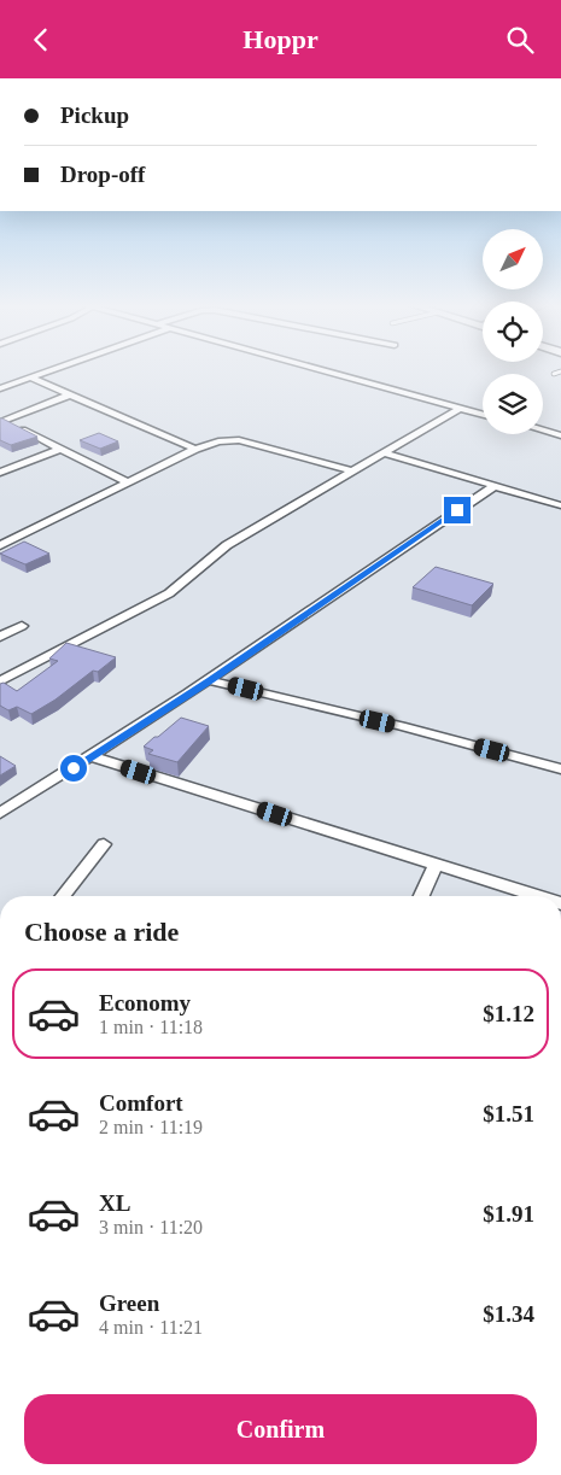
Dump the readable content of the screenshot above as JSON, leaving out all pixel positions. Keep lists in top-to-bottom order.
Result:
{
  "north": "top right",
  "page": {
    "header": "Hoppr",
    "banner": ["Pickup", "Drop-off"],
    "heading": "Choose a ride",
    "list": [
      {
        "name": "Economy",
        "note": "1 min · 11:18",
        "value": "$1.12"
      },
      {
        "name": "Comfort",
        "note": "2 min · 11:19",
        "value": "$1.51"
      },
      {
        "name": "XL",
        "note": "3 min · 11:20",
        "value": "$1.91"
      },
      {
        "name": "Green",
        "note": "4 min · 11:21",
        "value": "$1.34"
      }
    ],
    "buttons": "Confirm"
  }
}
